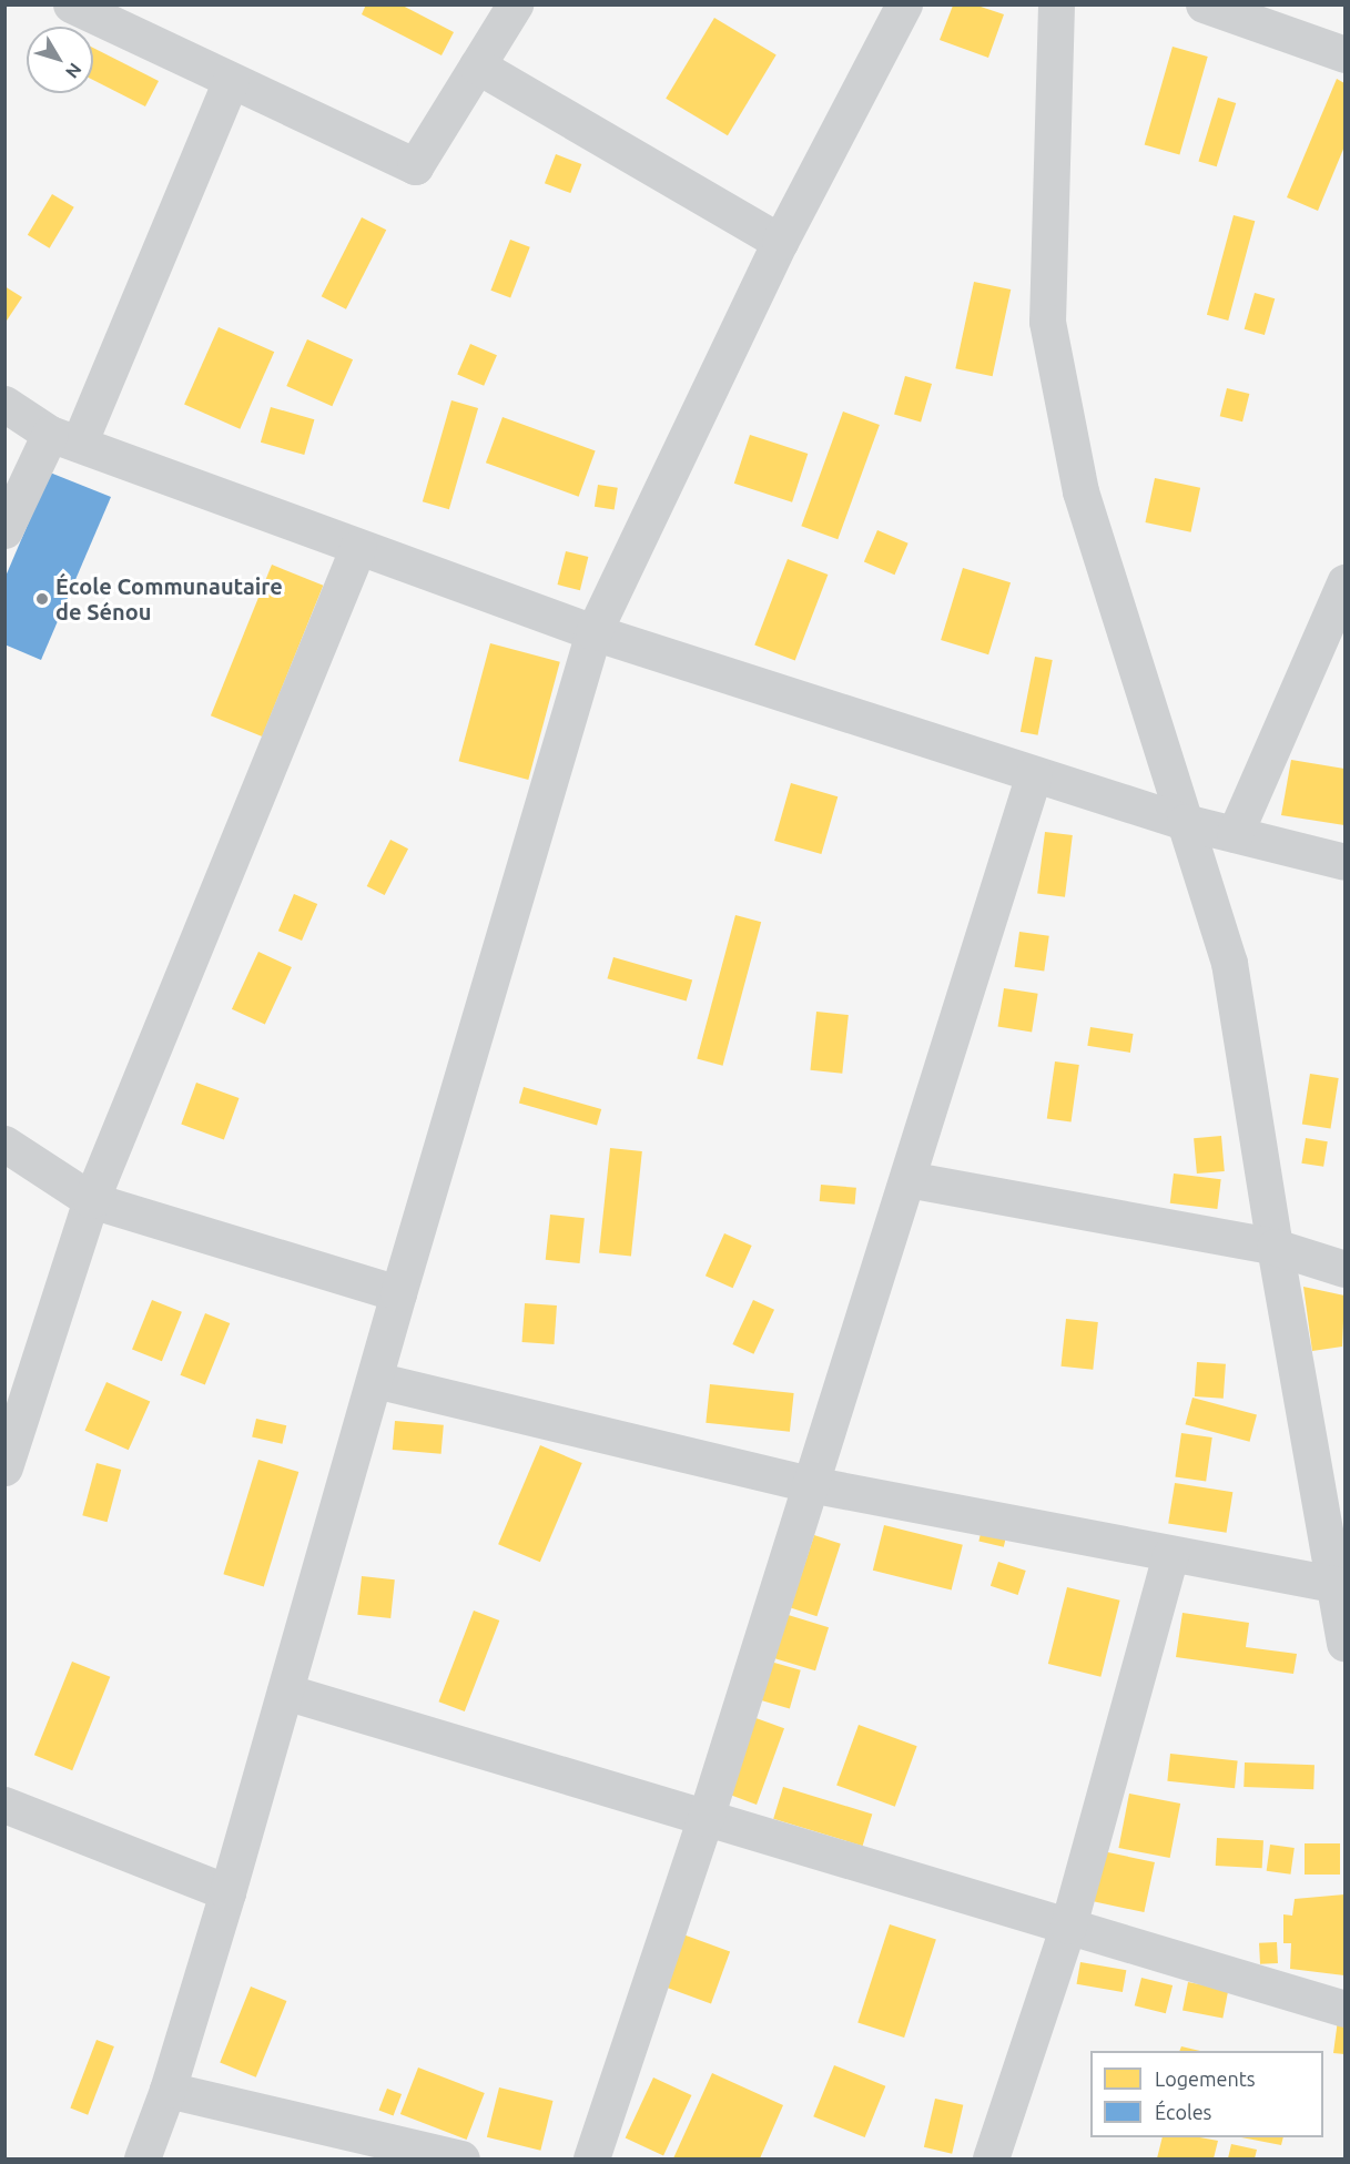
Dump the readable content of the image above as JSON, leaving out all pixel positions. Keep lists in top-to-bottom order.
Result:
{
  "places": ["École Communautaire de Sénou"],
  "legend": ["Logements", "Écoles"],
  "north": "bottom right"
}
